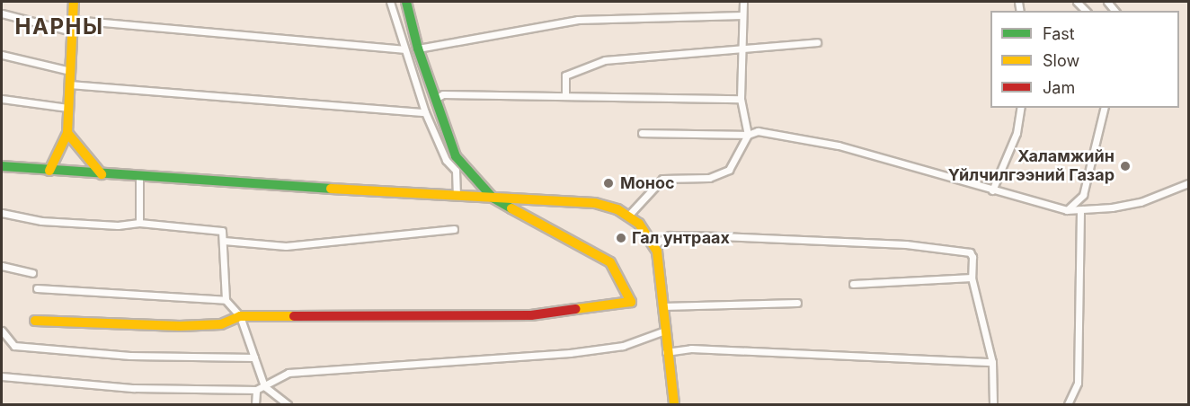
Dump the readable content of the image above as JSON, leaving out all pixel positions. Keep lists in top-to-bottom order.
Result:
{
  "districts": ["НАРНЫ"],
  "places": ["Халамжийн Үйлчилгээний Газар", "Монос", "Гал унтраах"],
  "legend": ["Fast", "Slow", "Jam"]
}
